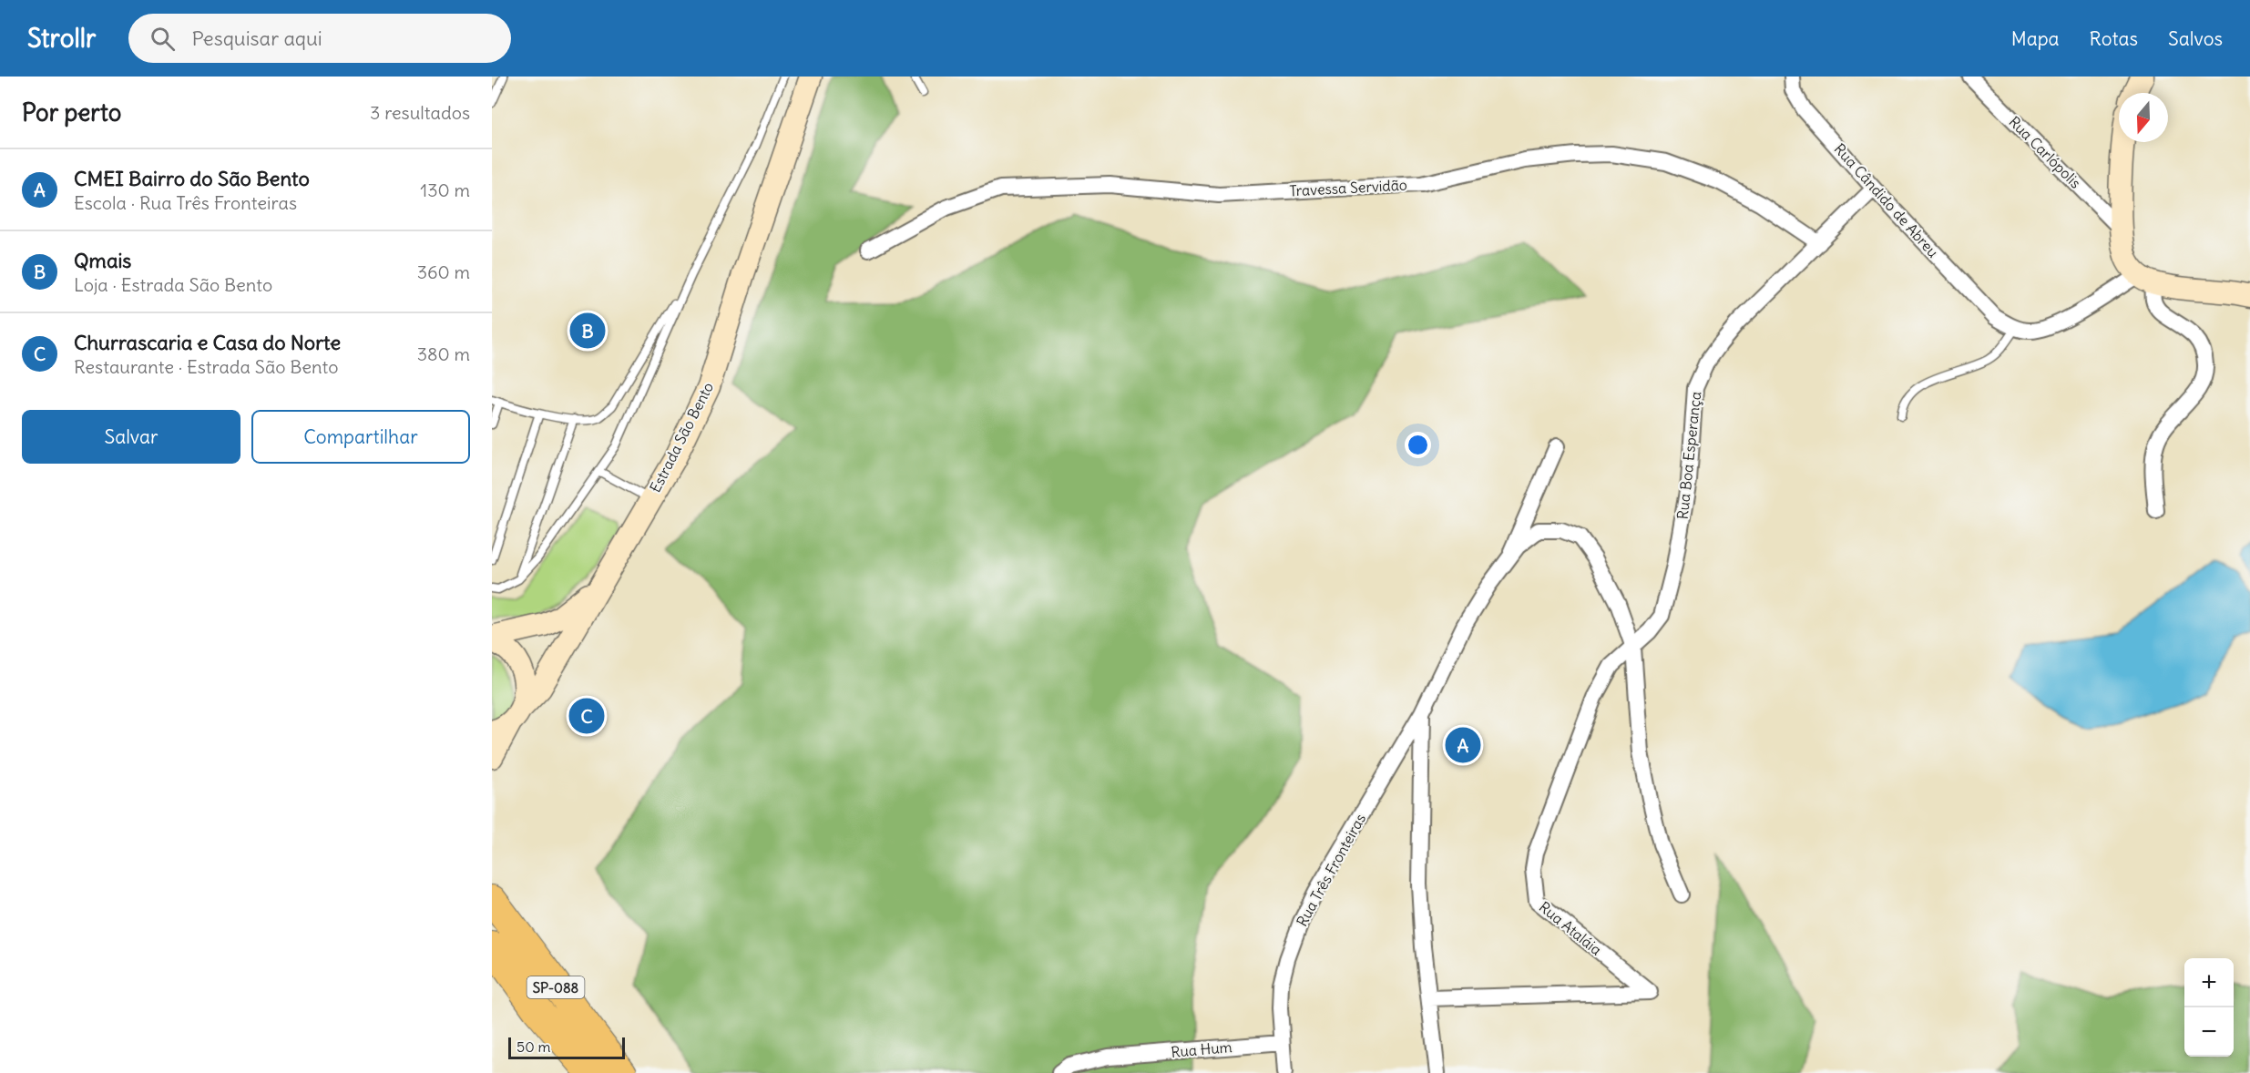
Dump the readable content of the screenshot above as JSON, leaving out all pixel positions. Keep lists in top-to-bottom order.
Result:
{
  "streets": {
    "highway": ["SP-088"],
    "street": [
      "Rua Carlópolis",
      "Travessa Servidão",
      "Rua Cândido de Abreu",
      "Estrada São Bento",
      "Rua Boa Esperança",
      "Rua Três Fronteiras",
      "Rua Ataláia",
      "Rua Hum"
    ]
  },
  "crossings": [
    ["Travessa Servidão", "Rua Boa Esperança"],
    ["Rua Cândido de Abreu", "Rua Boa Esperança"],
    ["Rua Boa Esperança", "Rua Três Fronteiras"],
    ["Rua Boa Esperança", "Rua Ataláia"],
    ["Rua Três Fronteiras", "Rua Ataláia"],
    ["Rua Três Fronteiras", "Rua Hum"]
  ],
  "scale_bar": "50 m",
  "north": "bottom",
  "page": {
    "header": "Strollr",
    "search": "Pesquisar aqui",
    "nav": ["Mapa", "Rotas", "Salvos"],
    "heading": ["Por perto", "3 resultados"],
    "list": [
      {
        "mark": "A",
        "name": "CMEI Bairro do São Bento",
        "note": "Escola · Rua Três Fronteiras",
        "value": "130 m"
      },
      {
        "mark": "B",
        "name": "Qmais",
        "note": "Loja · Estrada São Bento",
        "value": "360 m"
      },
      {
        "mark": "C",
        "name": "Churrascaria e Casa do Norte",
        "note": "Restaurante · Estrada São Bento",
        "value": "380 m"
      }
    ],
    "pins": ["B", "C", "A"],
    "buttons": ["Salvar", "Compartilhar"],
    "map_buttons": ["+", "−"],
    "scale": "50 m"
  }
}
